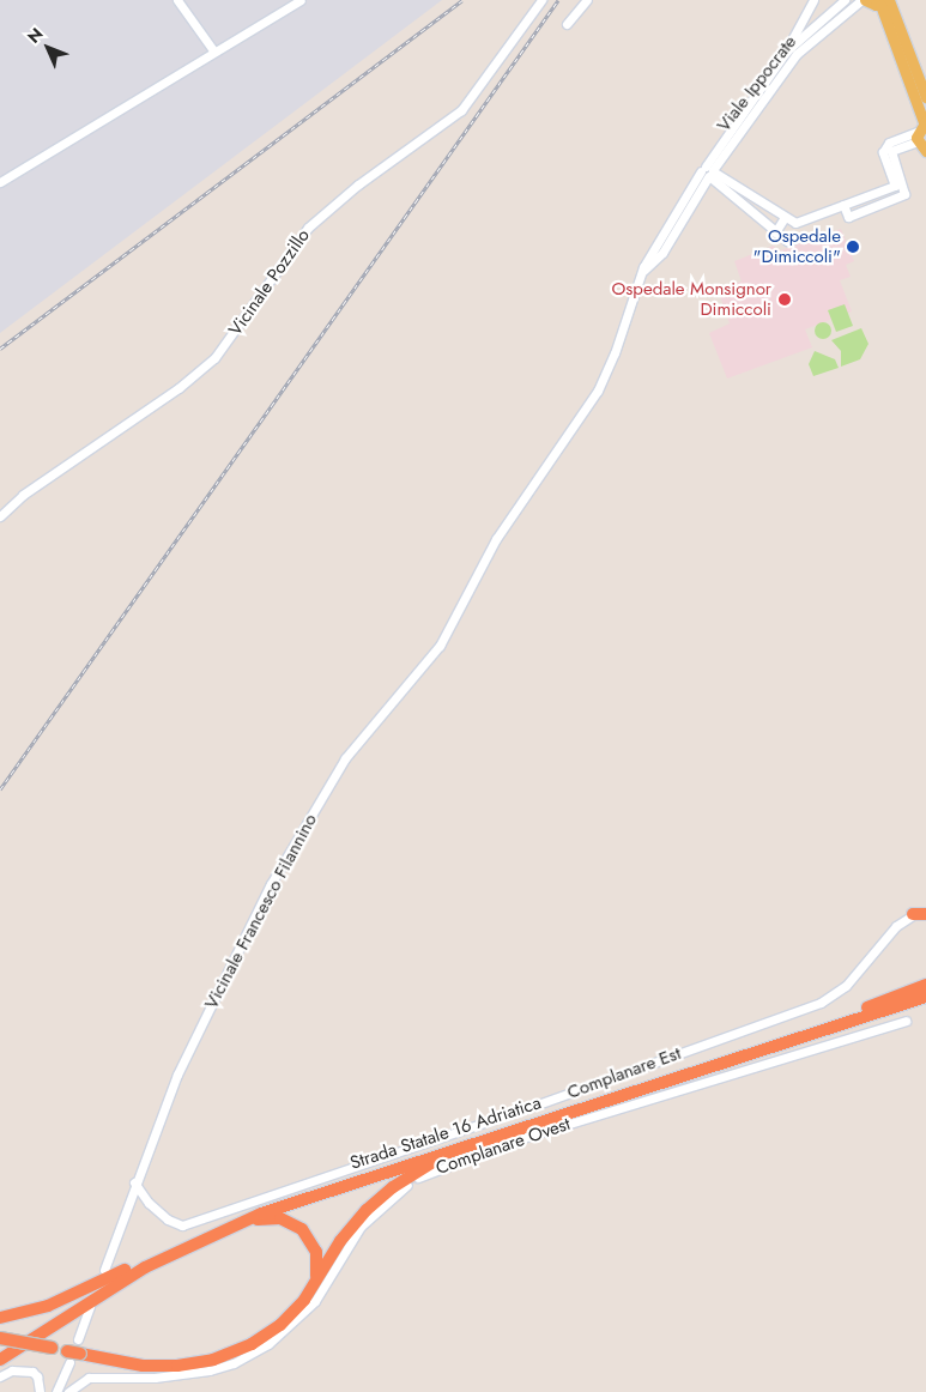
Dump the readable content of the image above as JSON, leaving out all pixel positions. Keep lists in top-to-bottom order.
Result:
{
  "streets": {
    "highway": ["Strada Statale 16 Adriatica"],
    "main road": ["Viale Ippocrate"],
    "street": [
      "Vicinale Pozzillo",
      "Vicinale Francesco Filannino",
      "Complanare Est",
      "Complanare Ovest"
    ]
  },
  "crossings": [
    ["Viale Ippocrate", "Vicinale Francesco Filannino"],
    ["Vicinale Francesco Filannino", "Complanare Est"]
  ],
  "places": ["Ospedale \"Dimiccoli\"", "Ospedale Monsignor Dimiccoli"],
  "north": "top left"
}
